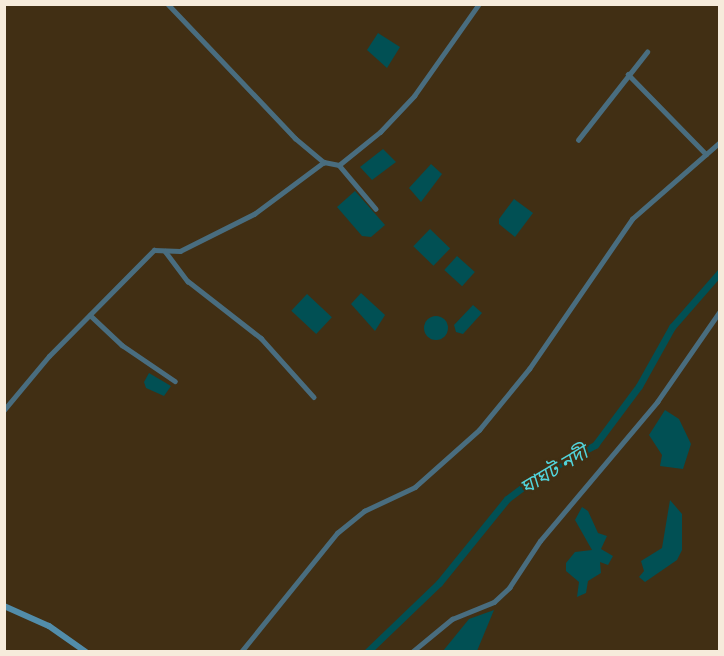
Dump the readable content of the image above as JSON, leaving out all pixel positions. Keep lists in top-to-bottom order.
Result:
{
  "water": ["ঘাঘট নদী"]
}
